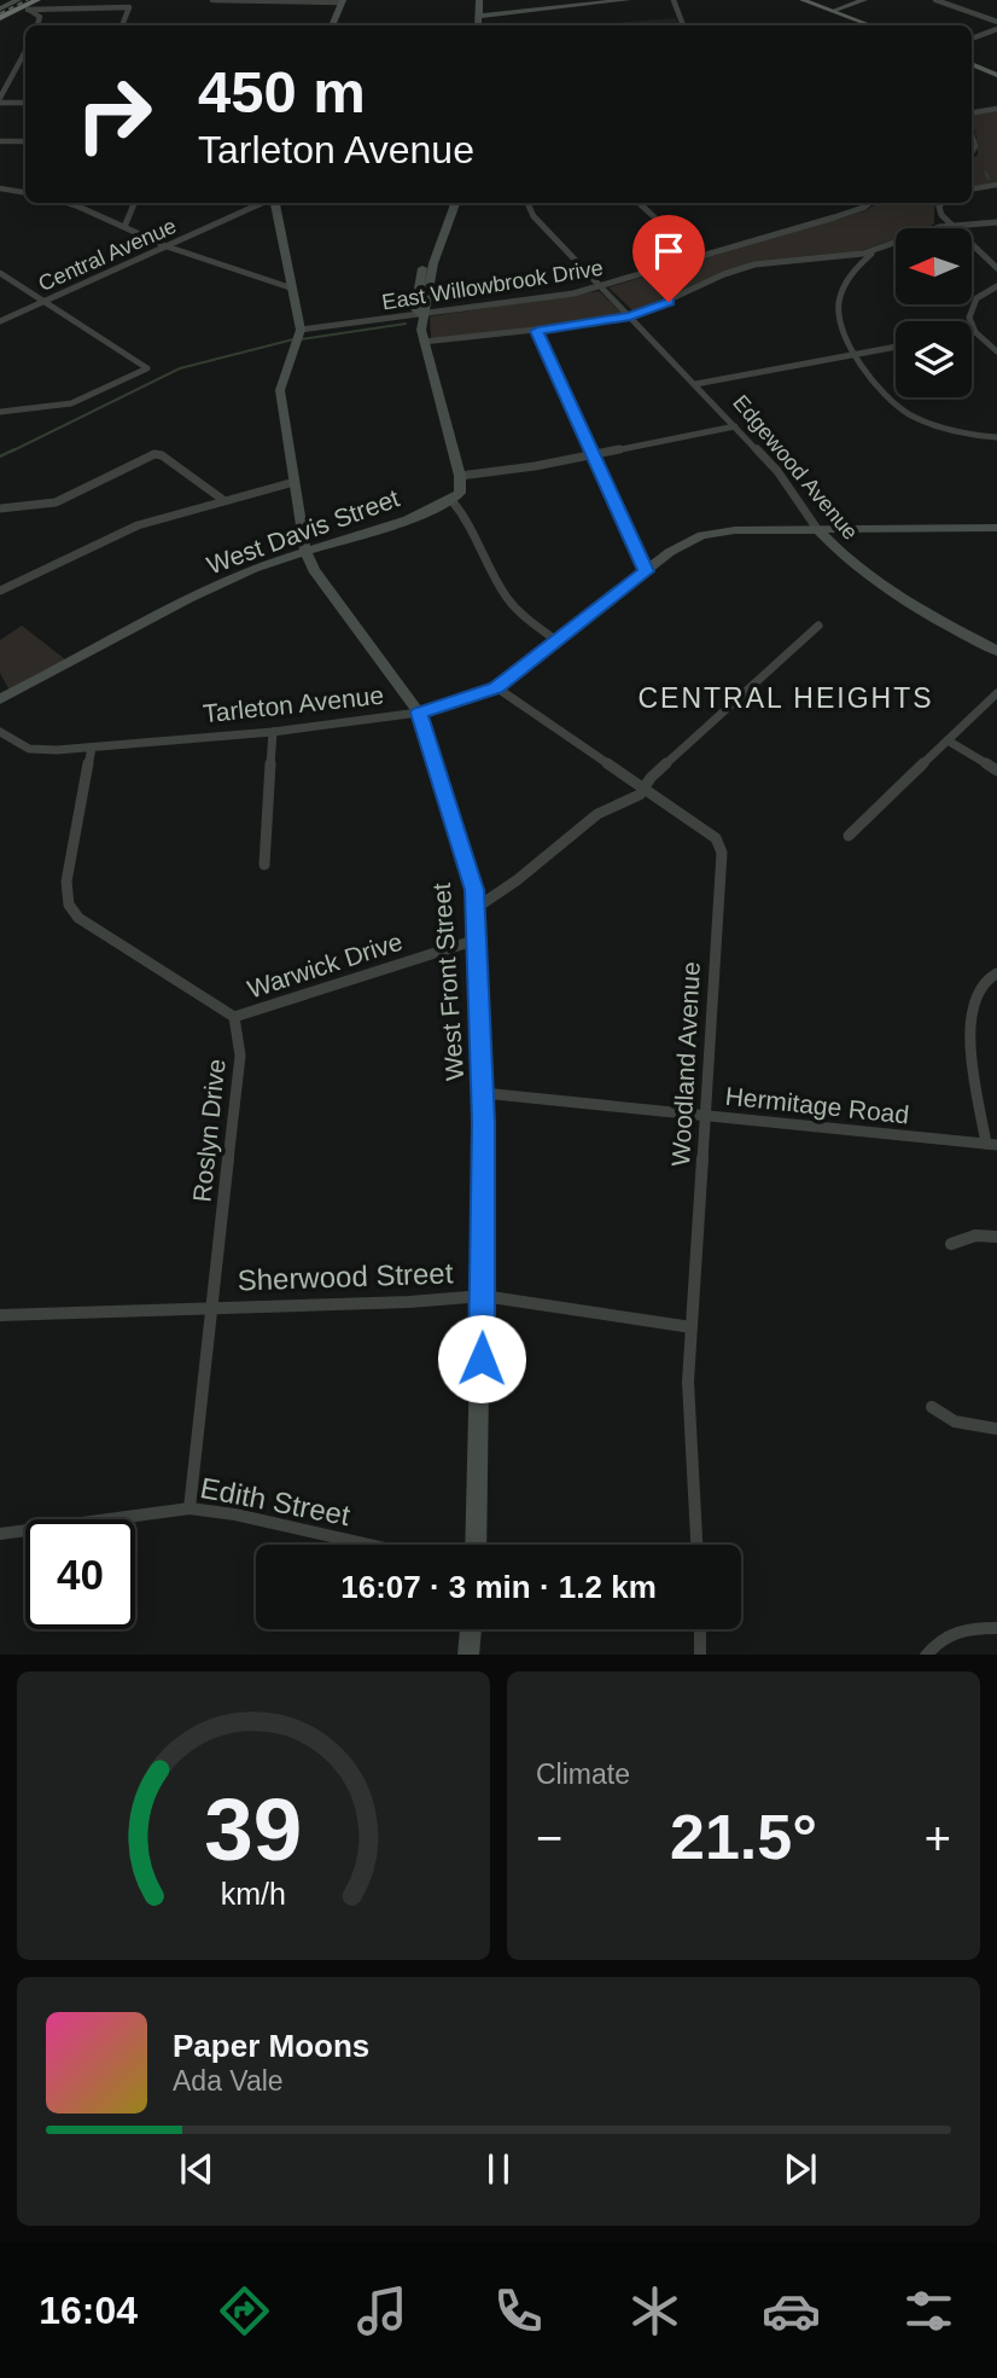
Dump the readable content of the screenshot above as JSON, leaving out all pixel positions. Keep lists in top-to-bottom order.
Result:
{
  "streets": {
    "street": [
      "Central Avenue",
      "East Willowbrook Drive",
      "Edgewood Avenue",
      "West Davis Street",
      "Tarleton Avenue",
      "Warwick Drive",
      "West Front Street",
      "Woodland Avenue",
      "Hermitage Road",
      "Roslyn Drive",
      "Sherwood Street",
      "Edith Street"
    ]
  },
  "crossings": [
    ["East Willowbrook Drive", "Edgewood Avenue"],
    ["East Willowbrook Drive", "West Front Street"],
    ["Edgewood Avenue", "Tarleton Avenue"],
    ["West Davis Street", "West Front Street"],
    ["Tarleton Avenue", "West Front Street"],
    ["Tarleton Avenue", "Woodland Avenue"],
    ["Warwick Drive", "West Front Street"],
    ["Warwick Drive", "Roslyn Drive"],
    ["West Front Street", "Hermitage Road"],
    ["West Front Street", "Sherwood Street"],
    ["Woodland Avenue", "Hermitage Road"],
    ["Woodland Avenue", "Sherwood Street"],
    ["Roslyn Drive", "Sherwood Street"],
    ["Roslyn Drive", "Edith Street"]
  ],
  "districts": ["CENTRAL HEIGHTS"],
  "north": "left",
  "page": {
    "turn": ["450 m", "Tarleton Avenue"],
    "limit": "40",
    "trip": "16:07 · 3 min · 1.2 km",
    "tile": "Climate",
    "heat": ["−", "21.5°", "+"],
    "song": ["Paper Moons", "Ada Vale"],
    "tabs": "16:04",
    "gauge": ["39", "km/h"]
  }
}
